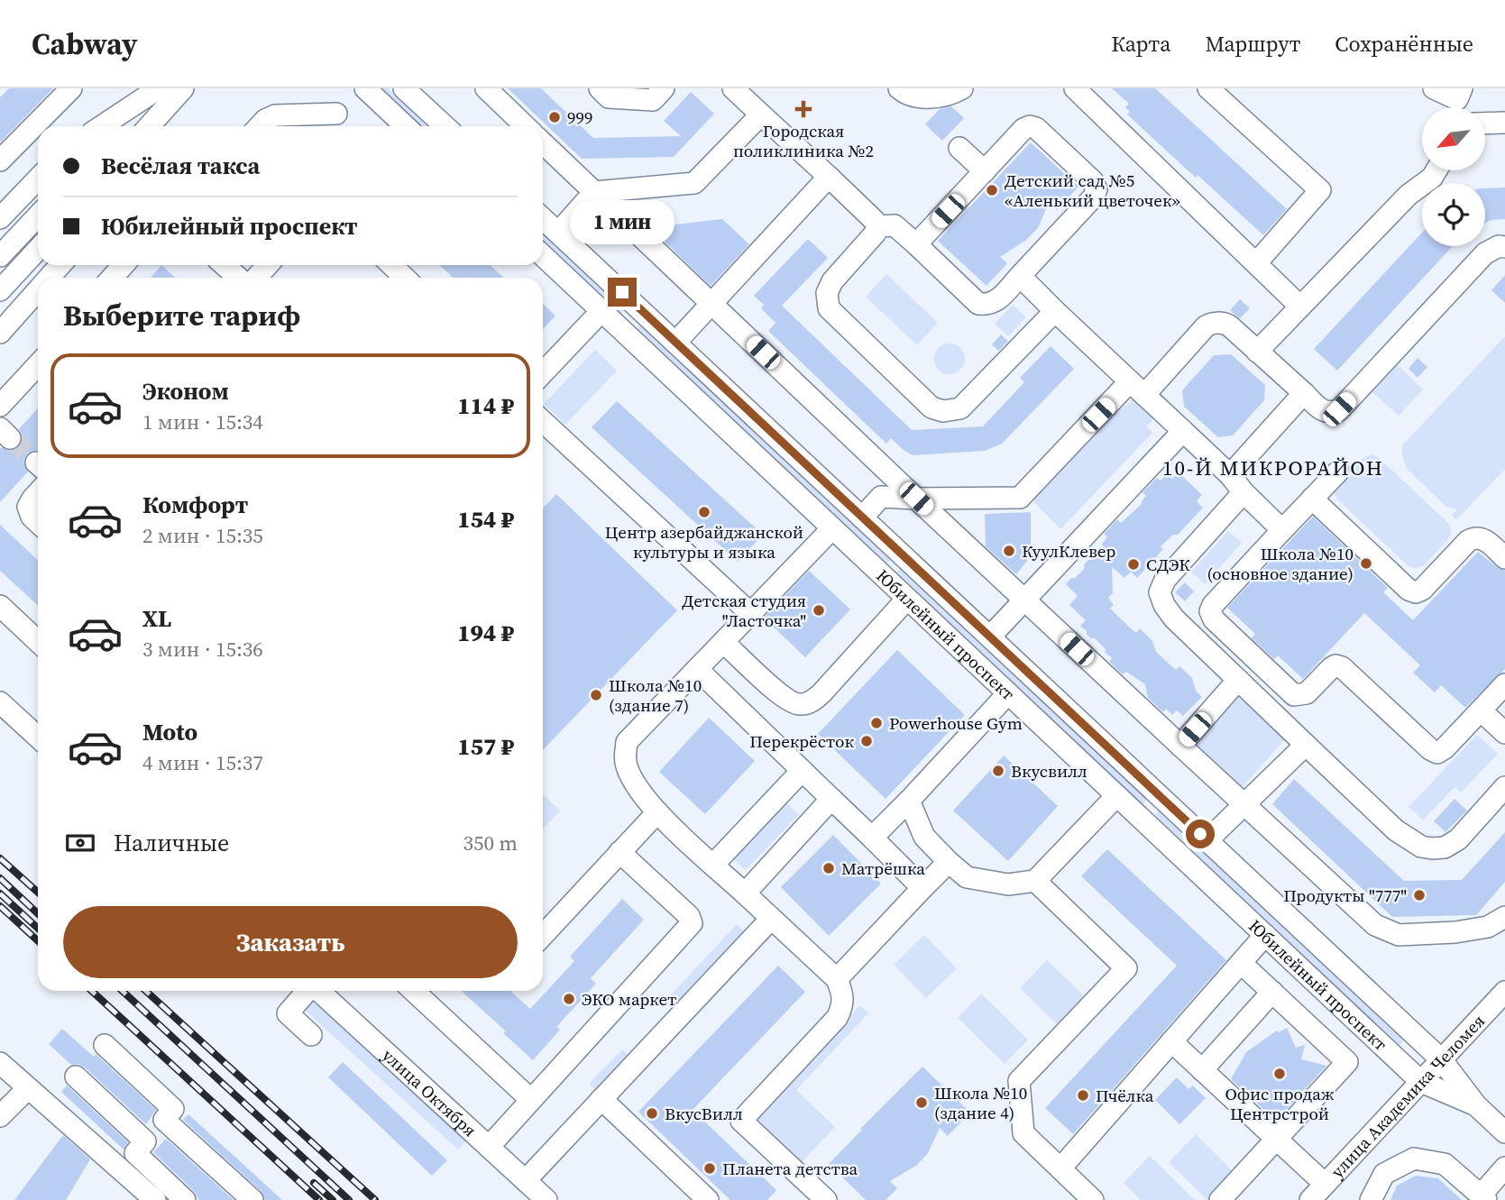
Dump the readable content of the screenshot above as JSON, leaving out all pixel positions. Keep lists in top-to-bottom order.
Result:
{
  "streets": {
    "street": ["Юбилейный проспект", "улица Октября", "улица Академика Челомея"]
  },
  "crossings": [
    ["Юбилейный проспект", "улица Академика Челомея"]
  ],
  "districts": ["10-Й МИКРОРАЙОН"],
  "places": {
    "health": ["Городская поликлиника №2"],
    "other": [
      "999",
      "Детский сад №5 «Аленький цветочек»",
      "Центр азербайджанской культуры и языка",
      "КуулКлевер",
      "Школа №10 (основное здание)",
      "СДЭК",
      "Детская студия \"Ласточка\"",
      "Школа №10 (здание 7)",
      "Powerhouse Gym",
      "Перекрёсток",
      "Вкусвилл",
      "Матрёшка",
      "Продукты \"777\"",
      "ЭКО маркет",
      "Офис продаж Центрстрой",
      "Пчёлка",
      "Школа №10 (здание 4)",
      "ВкусВилл",
      "Планета детства"
    ]
  },
  "north": "bottom left",
  "page": {
    "header": "Cabway",
    "nav": ["Карта", "Маршрут", "Сохранённые"],
    "banner": ["Весёлая такса", "Юбилейный проспект"],
    "bubble": "1 мин",
    "heading": "Выберите тариф",
    "list": [
      {
        "name": "Эконом",
        "note": "1 мин · 15:34",
        "value": "114 ₽"
      },
      {
        "name": "Комфорт",
        "note": "2 мин · 15:35",
        "value": "154 ₽"
      },
      {
        "name": "XL",
        "note": "3 мин · 15:36",
        "value": "194 ₽"
      },
      {
        "name": "Moto",
        "note": "4 мин · 15:37",
        "value": "157 ₽"
      }
    ],
    "pay": ["Наличные", "350 m"],
    "buttons": "Заказать"
  }
}
